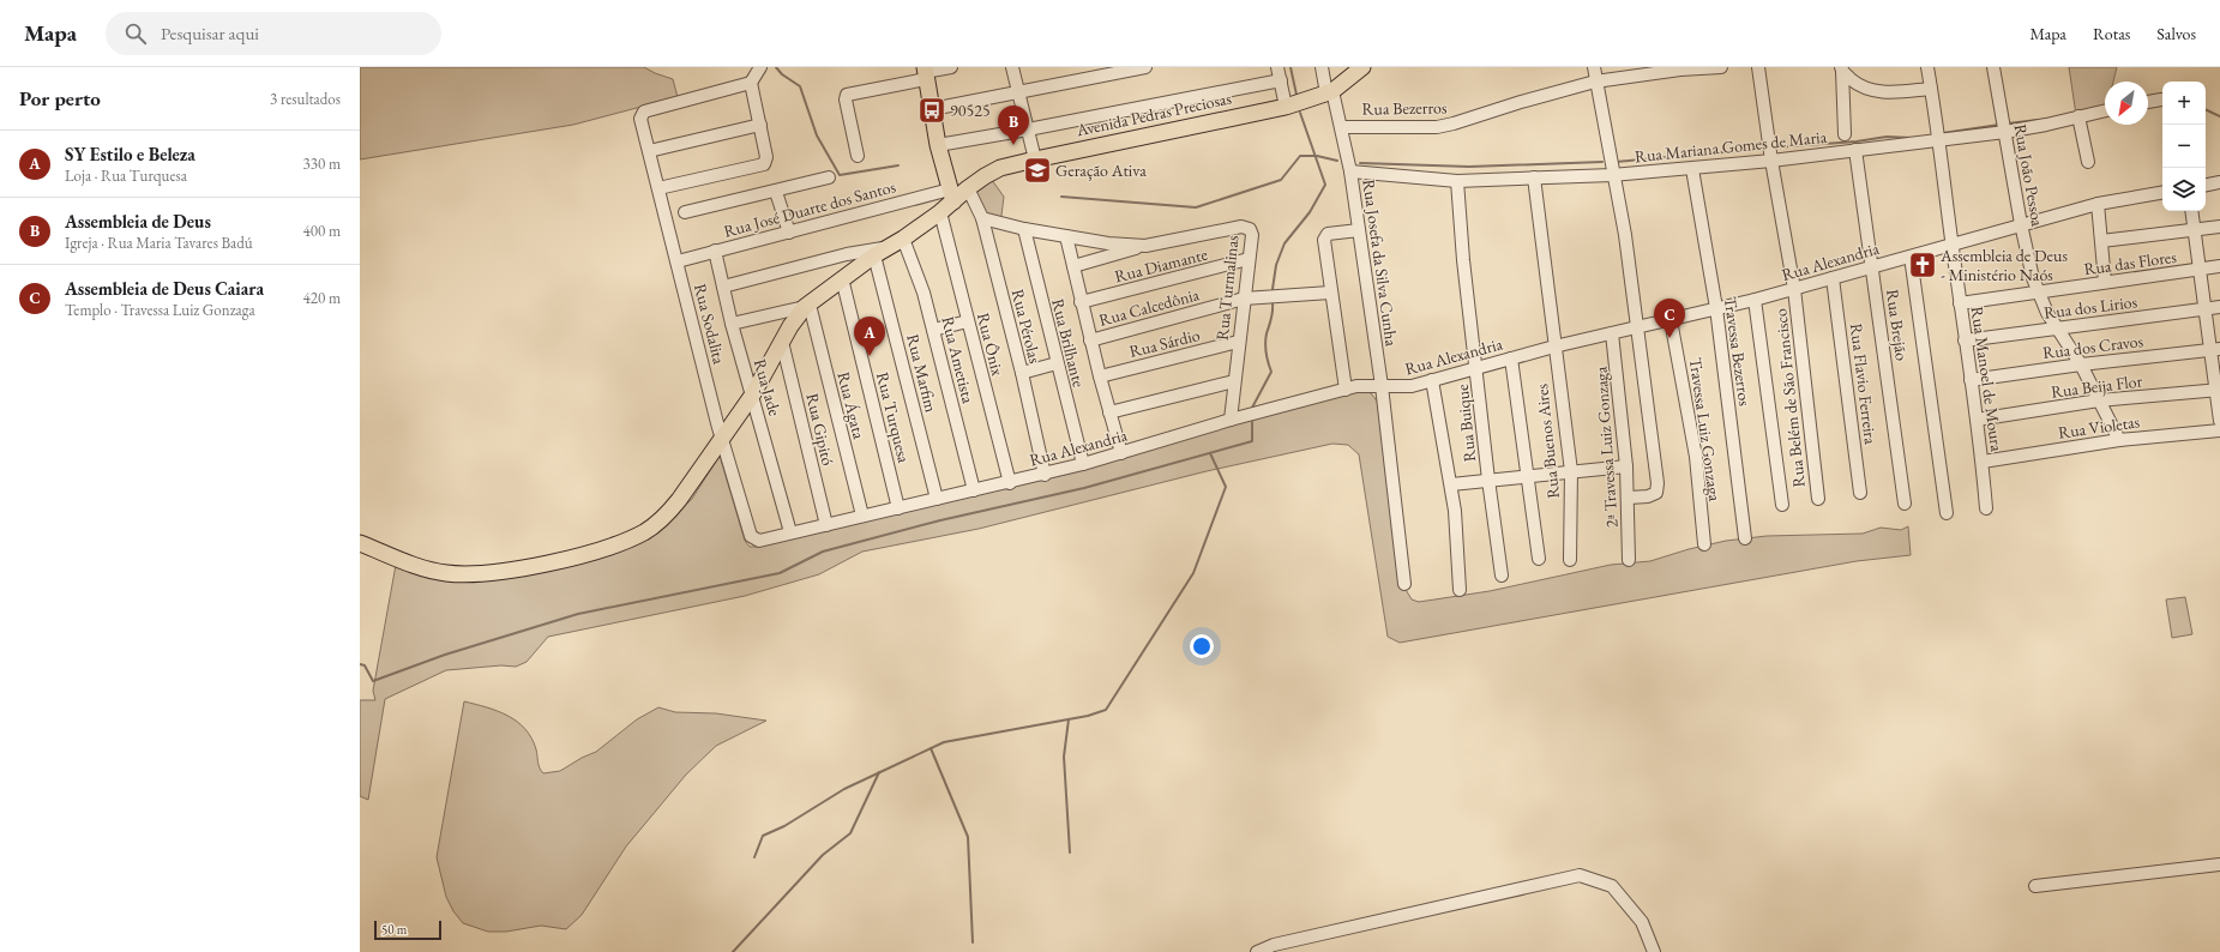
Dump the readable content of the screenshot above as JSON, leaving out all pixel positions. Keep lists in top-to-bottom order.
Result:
{
  "streets": {
    "main road": ["Avenida Pedras Preciosas"],
    "street": [
      "Rua Bezerros",
      "Rua Mariana Gomes de Maria",
      "Rua João Pessoa",
      "Rua José Duarte dos Santos",
      "Rua Alexandria",
      "Rua Josefa da Silva Cunha",
      "Rua das Flores",
      "Rua Diamante",
      "Rua Turmalinas",
      "Rua Calcedônia",
      "Rua dos Lirios",
      "Rua Sodalita",
      "Rua Brejão",
      "Rua Pérolas",
      "Rua Brilhante",
      "Rua Sárdio",
      "Rua Ônix",
      "Rua dos Cravos",
      "Travessa Bezerros",
      "Rua Ametista",
      "Rua Marfim",
      "Rua Manoel de Moura",
      "Rua Flavio Ferreira",
      "Rua Beija Flor",
      "Rua Jade",
      "Rua Belém de São Francisco",
      "Rua Ágata",
      "Rua Turquesa",
      "Rua Buique",
      "Rua Violetas",
      "Rua Gipitó",
      "Travessa Luiz Gonzaga",
      "Rua Buenos Aires",
      "2ª Travessa Luiz Gonzaga"
    ]
  },
  "crossings": [
    ["Rua Bezerros", "Rua Josefa da Silva Cunha"],
    ["Avenida Pedras Preciosas", "Rua José Duarte dos Santos"],
    ["Avenida Pedras Preciosas", "Rua Josefa da Silva Cunha"],
    ["Avenida Pedras Preciosas", "Rua Sodalita"],
    ["Avenida Pedras Preciosas", "Rua Pérolas"],
    ["Avenida Pedras Preciosas", "Rua Ônix"],
    ["Avenida Pedras Preciosas", "Rua Ametista"],
    ["Avenida Pedras Preciosas", "Rua Marfim"],
    ["Avenida Pedras Preciosas", "Rua Jade"],
    ["Avenida Pedras Preciosas", "Rua Ágata"],
    ["Avenida Pedras Preciosas", "Rua Turquesa"],
    ["Avenida Pedras Preciosas", "Rua Gipitó"],
    ["Rua Mariana Gomes de Maria", "Rua João Pessoa"],
    ["Rua Mariana Gomes de Maria", "Rua Josefa da Silva Cunha"],
    ["Rua Mariana Gomes de Maria", "Rua Brejão"],
    ["Rua Mariana Gomes de Maria", "Travessa Bezerros"],
    ["Rua Mariana Gomes de Maria", "Rua Manoel de Moura"],
    ["Rua Mariana Gomes de Maria", "Rua Belém de São Francisco"],
    ["Rua Mariana Gomes de Maria", "Rua Buique"],
    ["Rua Mariana Gomes de Maria", "Rua Buenos Aires"],
    ["Rua João Pessoa", "Rua Alexandria"],
    ["Rua João Pessoa", "Rua das Flores"],
    ["Rua João Pessoa", "Rua dos Lirios"],
    ["Rua João Pessoa", "Rua dos Cravos"],
    ["Rua João Pessoa", "Rua Beija Flor"],
    ["Rua João Pessoa", "Rua Violetas"],
    ["Rua José Duarte dos Santos", "Rua Sodalita"],
    ["Rua José Duarte dos Santos", "Rua Jade"],
    ["Rua Alexandria", "Rua Josefa da Silva Cunha"],
    ["Rua Alexandria", "Rua Turmalinas"],
    ["Rua Alexandria", "Rua Sodalita"],
    ["Rua Alexandria", "Rua Brejão"],
    ["Rua Alexandria", "Rua Pérolas"],
    ["Rua Alexandria", "Rua Brilhante"],
    ["Rua Alexandria", "Rua Ônix"],
    ["Rua Alexandria", "Travessa Bezerros"],
    ["Rua Alexandria", "Rua Ametista"],
    ["Rua Alexandria", "Rua Marfim"],
    ["Rua Alexandria", "Rua Manoel de Moura"],
    ["Rua Alexandria", "Rua Flavio Ferreira"],
    ["Rua Alexandria", "Rua Jade"],
    ["Rua Alexandria", "Rua Belém de São Francisco"],
    ["Rua Alexandria", "Rua Ágata"],
    ["Rua Alexandria", "Rua Turquesa"],
    ["Rua Alexandria", "Rua Buique"],
    ["Rua Alexandria", "Rua Gipitó"],
    ["Rua Alexandria", "Travessa Luiz Gonzaga"],
    ["Rua Alexandria", "Rua Buenos Aires"],
    ["Rua Alexandria", "2ª Travessa Luiz Gonzaga"],
    ["Rua das Flores", "Rua Manoel de Moura"],
    ["Rua Diamante", "Rua Turmalinas"],
    ["Rua Turmalinas", "Rua Calcedônia"],
    ["Rua Turmalinas", "Rua Pérolas"],
    ["Rua Turmalinas", "Rua Brilhante"],
    ["Rua Turmalinas", "Rua Sárdio"],
    ["Rua dos Lirios", "Rua Manoel de Moura"],
    ["Rua dos Cravos", "Rua Manoel de Moura"],
    ["Rua Manoel de Moura", "Rua Beija Flor"],
    ["Rua Manoel de Moura", "Rua Violetas"]
  ],
  "places": {
    "bus stop": ["90525"],
    "school or university": ["Geração Ativa"],
    "church": ["Assembleia de Deus - Ministério Naós"]
  },
  "scale_bar": "50 m",
  "north": "bottom left",
  "page": {
    "header": "Mapa",
    "search": "Pesquisar aqui",
    "nav": ["Mapa", "Rotas", "Salvos"],
    "heading": ["Por perto", "3 resultados"],
    "map_buttons": ["+", "−"],
    "pins": ["B", "C", "A"],
    "list": [
      {
        "mark": "A",
        "name": "SY Estilo e Beleza",
        "note": "Loja · Rua Turquesa",
        "value": "330 m"
      },
      {
        "mark": "B",
        "name": "Assembleia de Deus",
        "note": "Igreja · Rua Maria Tavares Badú",
        "value": "400 m"
      },
      {
        "mark": "C",
        "name": "Assembleia de Deus Caiara",
        "note": "Templo · Travessa Luiz Gonzaga",
        "value": "420 m"
      }
    ],
    "scale": "50 m"
  }
}
